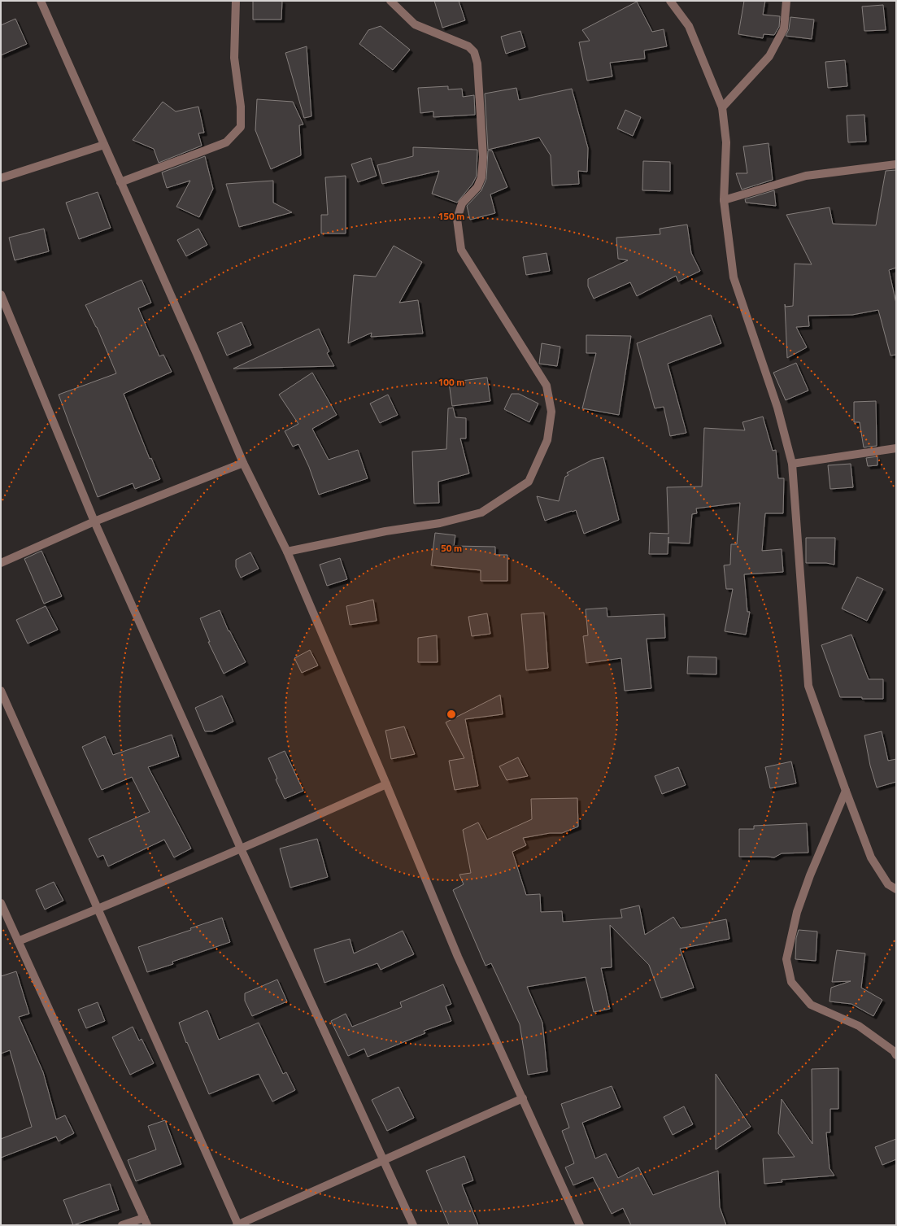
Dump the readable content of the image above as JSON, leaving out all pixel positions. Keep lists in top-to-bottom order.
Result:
{
  "rings": ["150 m", "100 m", "50 m"]
}
